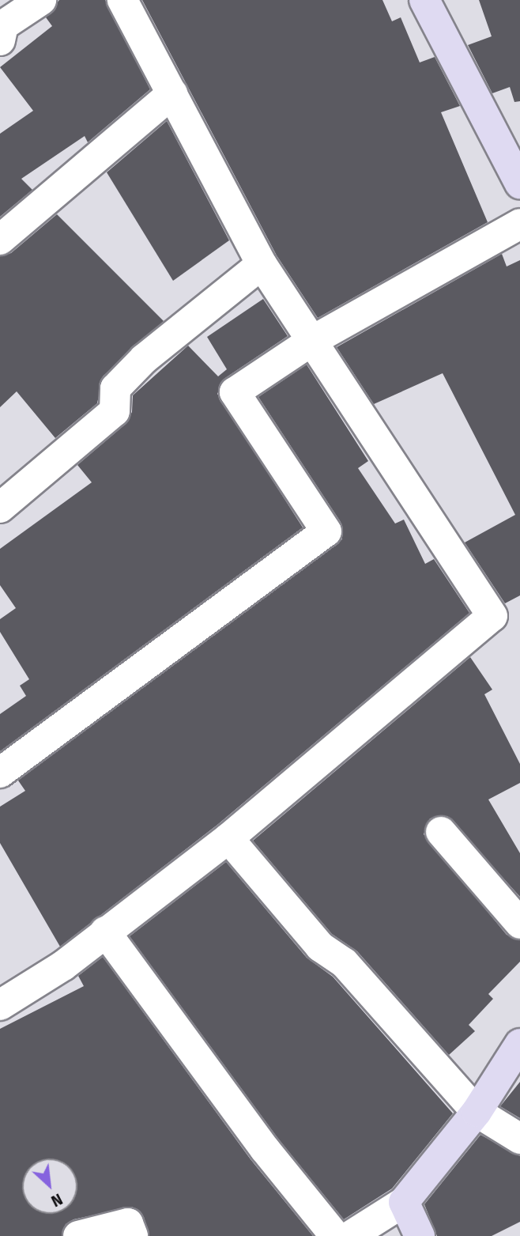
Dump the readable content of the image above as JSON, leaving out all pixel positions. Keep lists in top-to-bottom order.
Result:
{
  "north": "bottom right"
}
